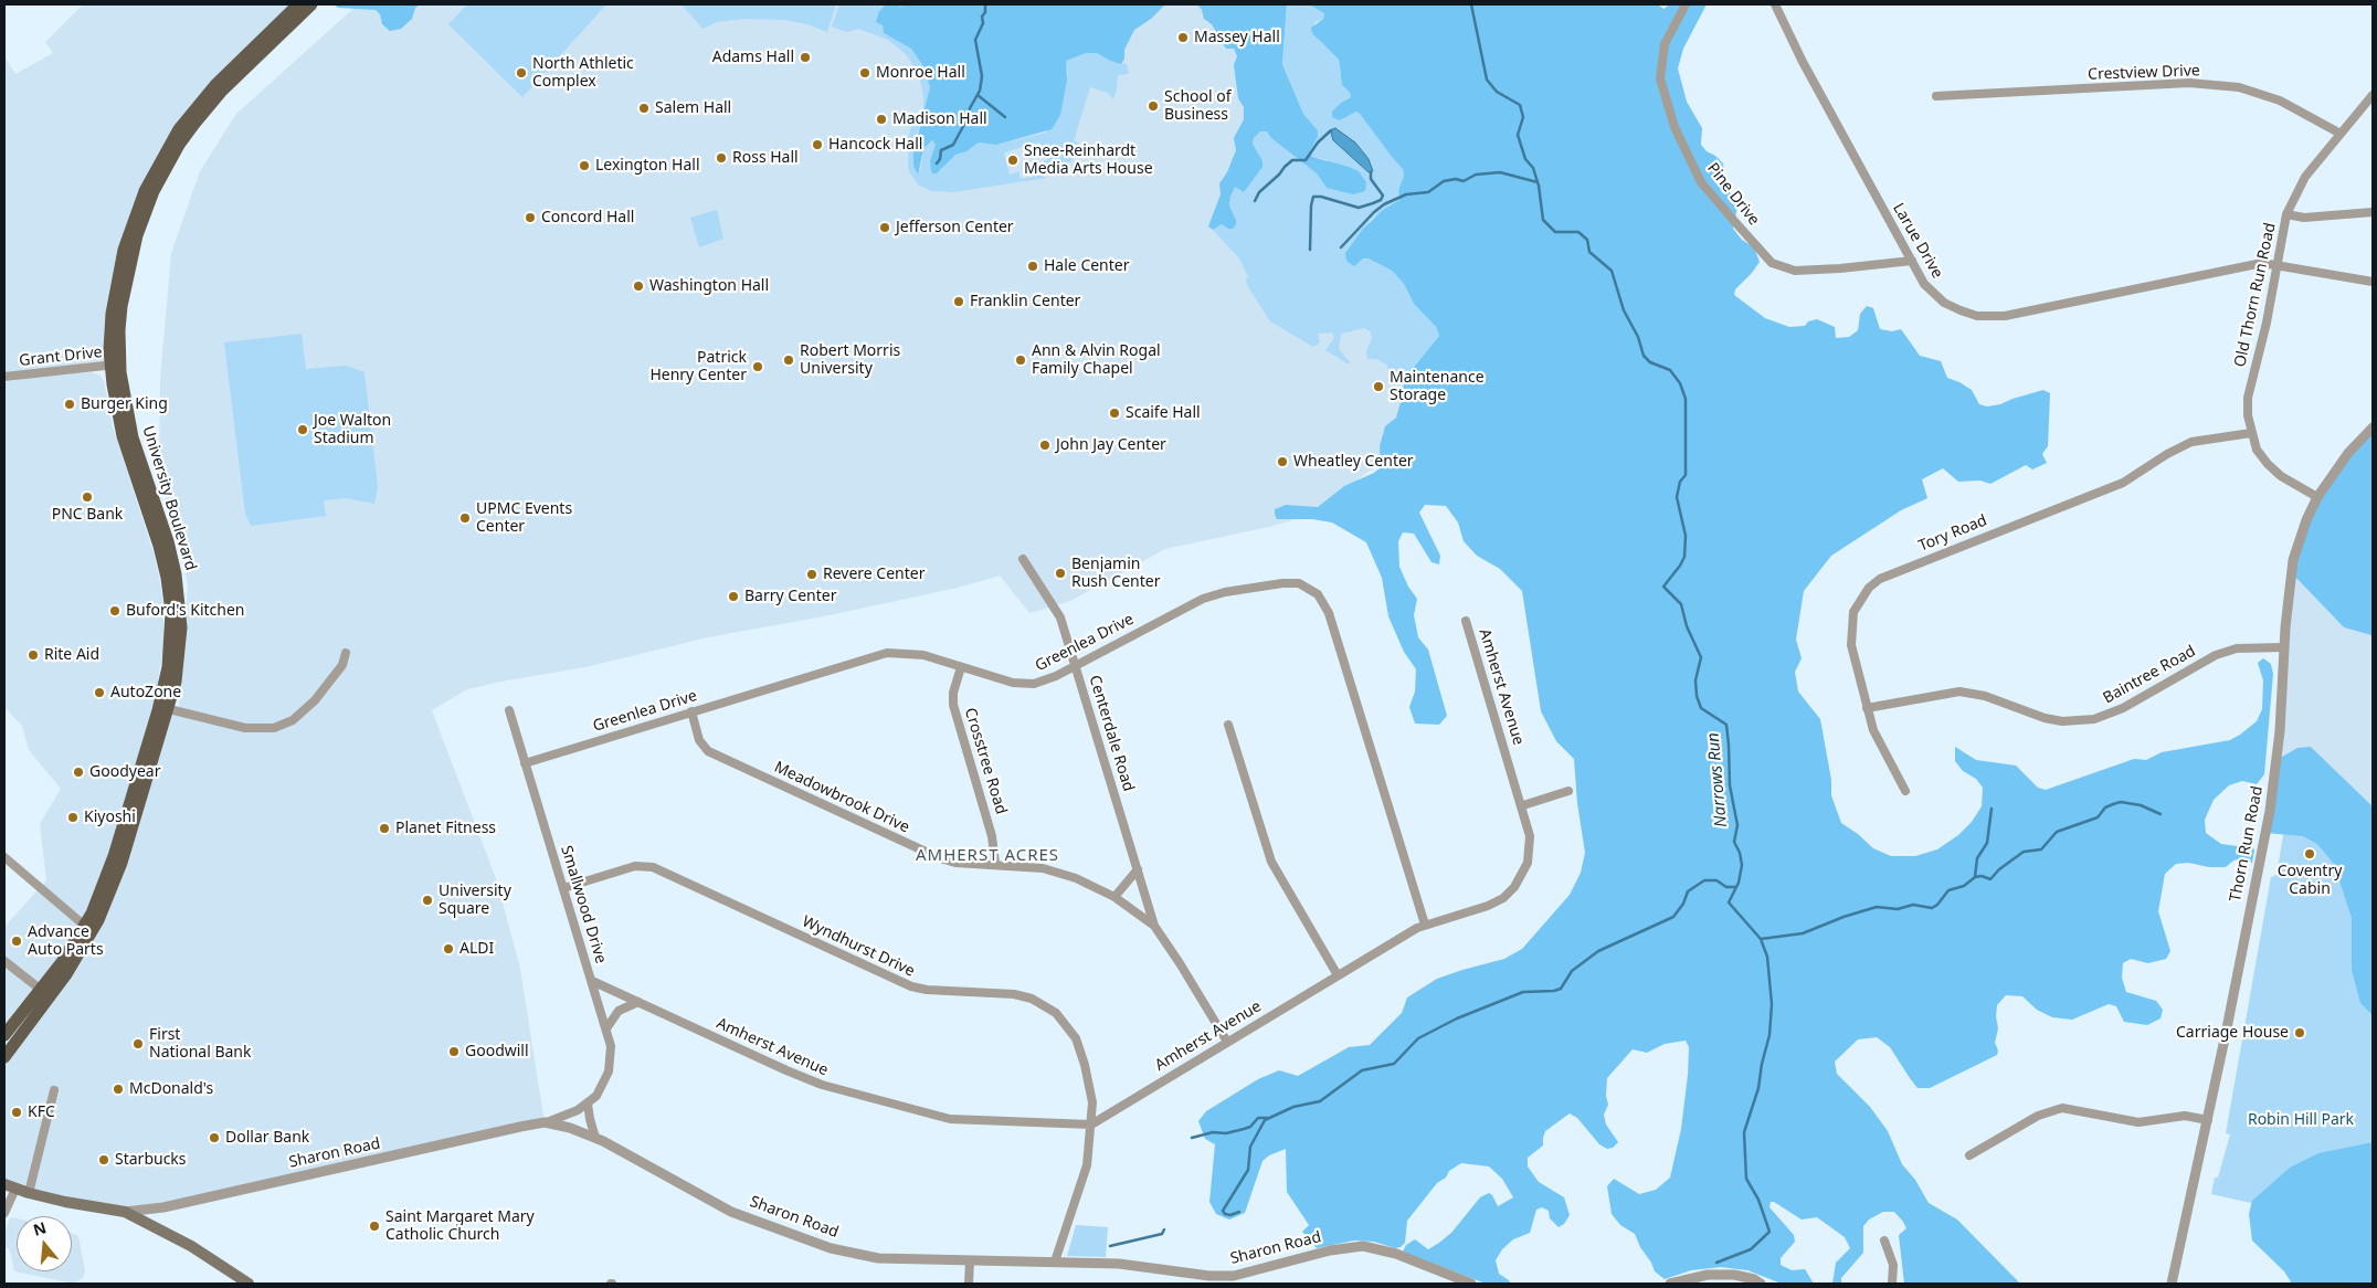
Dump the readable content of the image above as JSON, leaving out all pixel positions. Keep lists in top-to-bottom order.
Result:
{
  "streets": {
    "main road": ["University Boulevard"],
    "street": [
      "Crestview Drive",
      "Pine Drive",
      "Larue Drive",
      "Old Thorn Run Road",
      "Grant Drive",
      "Tory Road",
      "Greenlea Drive",
      "Baintree Road",
      "Amherst Avenue",
      "Centerdale Road",
      "Crosstree Road",
      "Meadowbrook Drive",
      "Thorn Run Road",
      "Smallwood Drive",
      "Wyndhurst Drive",
      "Sharon Road"
    ]
  },
  "crossings": [
    ["Crestview Drive", "Old Thorn Run Road"],
    ["Pine Drive", "Larue Drive"],
    ["Larue Drive", "Old Thorn Run Road"],
    ["Old Thorn Run Road", "Tory Road"],
    ["Old Thorn Run Road", "Thorn Run Road"],
    ["Grant Drive", "University Boulevard"],
    ["Tory Road", "Baintree Road"],
    ["Greenlea Drive", "Amherst Avenue"],
    ["Greenlea Drive", "Centerdale Road"],
    ["Greenlea Drive", "Crosstree Road"],
    ["Greenlea Drive", "Meadowbrook Drive"],
    ["Greenlea Drive", "Smallwood Drive"],
    ["Baintree Road", "Thorn Run Road"],
    ["Amherst Avenue", "Meadowbrook Drive"],
    ["Amherst Avenue", "Smallwood Drive"],
    ["Amherst Avenue", "Wyndhurst Drive"],
    ["Centerdale Road", "Meadowbrook Drive"],
    ["Crosstree Road", "Meadowbrook Drive"],
    ["Smallwood Drive", "Wyndhurst Drive"],
    ["Smallwood Drive", "Sharon Road"],
    ["Wyndhurst Drive", "Sharon Road"]
  ],
  "districts": ["AMHERST ACRES"],
  "water": ["Narrows Run"],
  "parks": ["Robin Hill Park"],
  "places": [
    "Massey Hall",
    "Adams Hall",
    "North Athletic Complex",
    "Monroe Hall",
    "School of Business",
    "Salem Hall",
    "Madison Hall",
    "Hancock Hall",
    "Ross Hall",
    "Snee-Reinhardt Media Arts House",
    "Lexington Hall",
    "Concord Hall",
    "Jefferson Center",
    "Hale Center",
    "Washington Hall",
    "Franklin Center",
    "Robert Morris University",
    "Ann & Alvin Rogal Family Chapel",
    "Patrick Henry Center",
    "Maintenance Storage",
    "Burger King",
    "Scaife Hall",
    "Joe Walton Stadium",
    "John Jay Center",
    "Wheatley Center",
    "PNC Bank",
    "UPMC Events Center",
    "Benjamin Rush Center",
    "Revere Center",
    "Barry Center",
    "Buford's Kitchen",
    "Rite Aid",
    "AutoZone",
    "Goodyear",
    "Kiyoshi",
    "Planet Fitness",
    "Coventry Cabin",
    "University Square",
    "Advance Auto Parts",
    "ALDI",
    "Carriage House",
    "First National Bank",
    "Goodwill",
    "McDonald's",
    "KFC",
    "Dollar Bank",
    "Starbucks",
    "Saint Margaret Mary Catholic Church"
  ],
  "north": "top"
}
